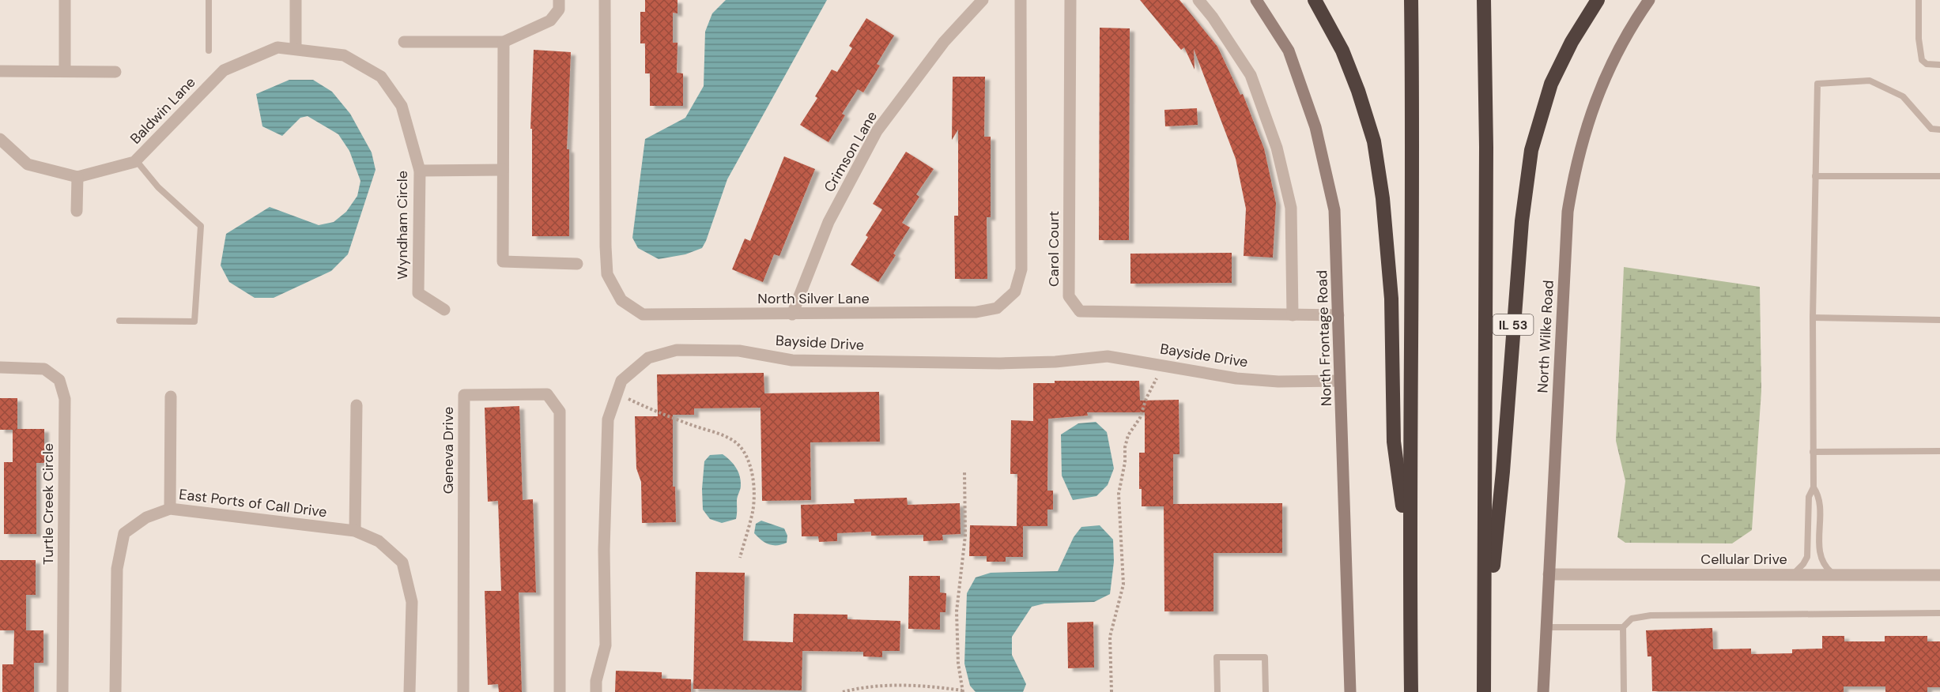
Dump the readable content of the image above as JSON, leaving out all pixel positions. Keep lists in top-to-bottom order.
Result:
{
  "streets": {
    "highway": ["IL 53"],
    "street": [
      "Baldwin Lane",
      "Crimson Lane",
      "Wyndham Circle",
      "Carol Court",
      "North Silver Lane",
      "North Wilke Road",
      "North Frontage Road",
      "Bayside Drive",
      "Geneva Drive",
      "East Ports of Call Drive",
      "Turtle Creek Circle",
      "Cellular Drive"
    ]
  },
  "crossings": [
    ["Baldwin Lane", "Wyndham Circle"],
    ["Crimson Lane", "North Silver Lane"],
    ["Carol Court", "North Frontage Road"],
    ["North Wilke Road", "Cellular Drive"],
    ["North Frontage Road", "Bayside Drive"]
  ]
}
